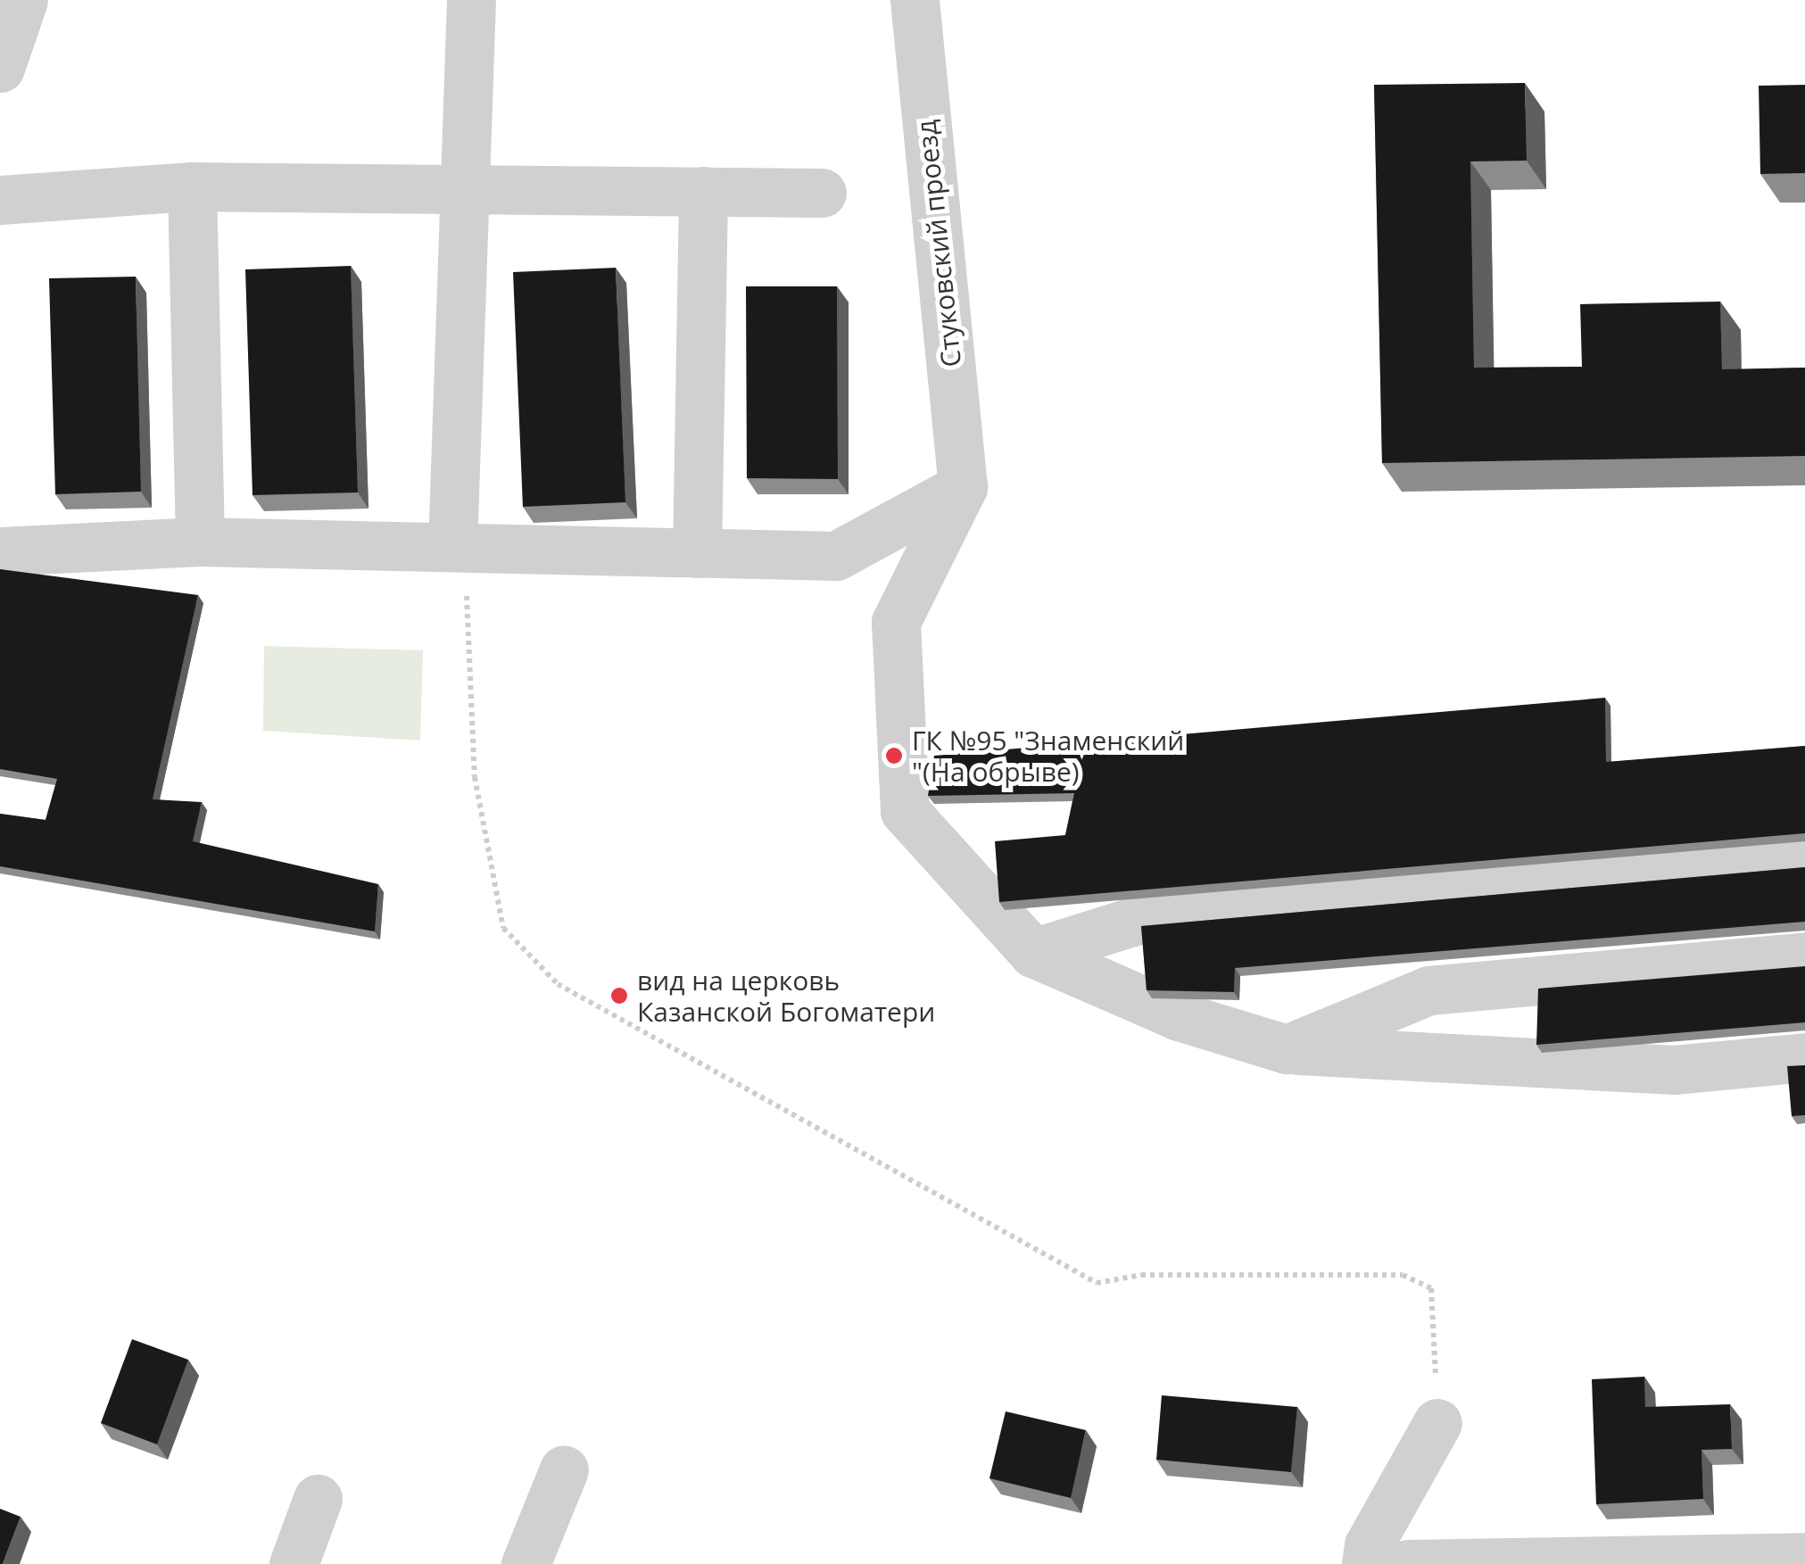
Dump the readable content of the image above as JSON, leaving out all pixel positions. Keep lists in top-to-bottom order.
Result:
{
  "streets": {
    "street": ["Стуковский проезд"]
  },
  "places": ["ГК №95 \"Знаменский \"(На обрыве)", "вид на церковь Казанской Богоматери"]
}
